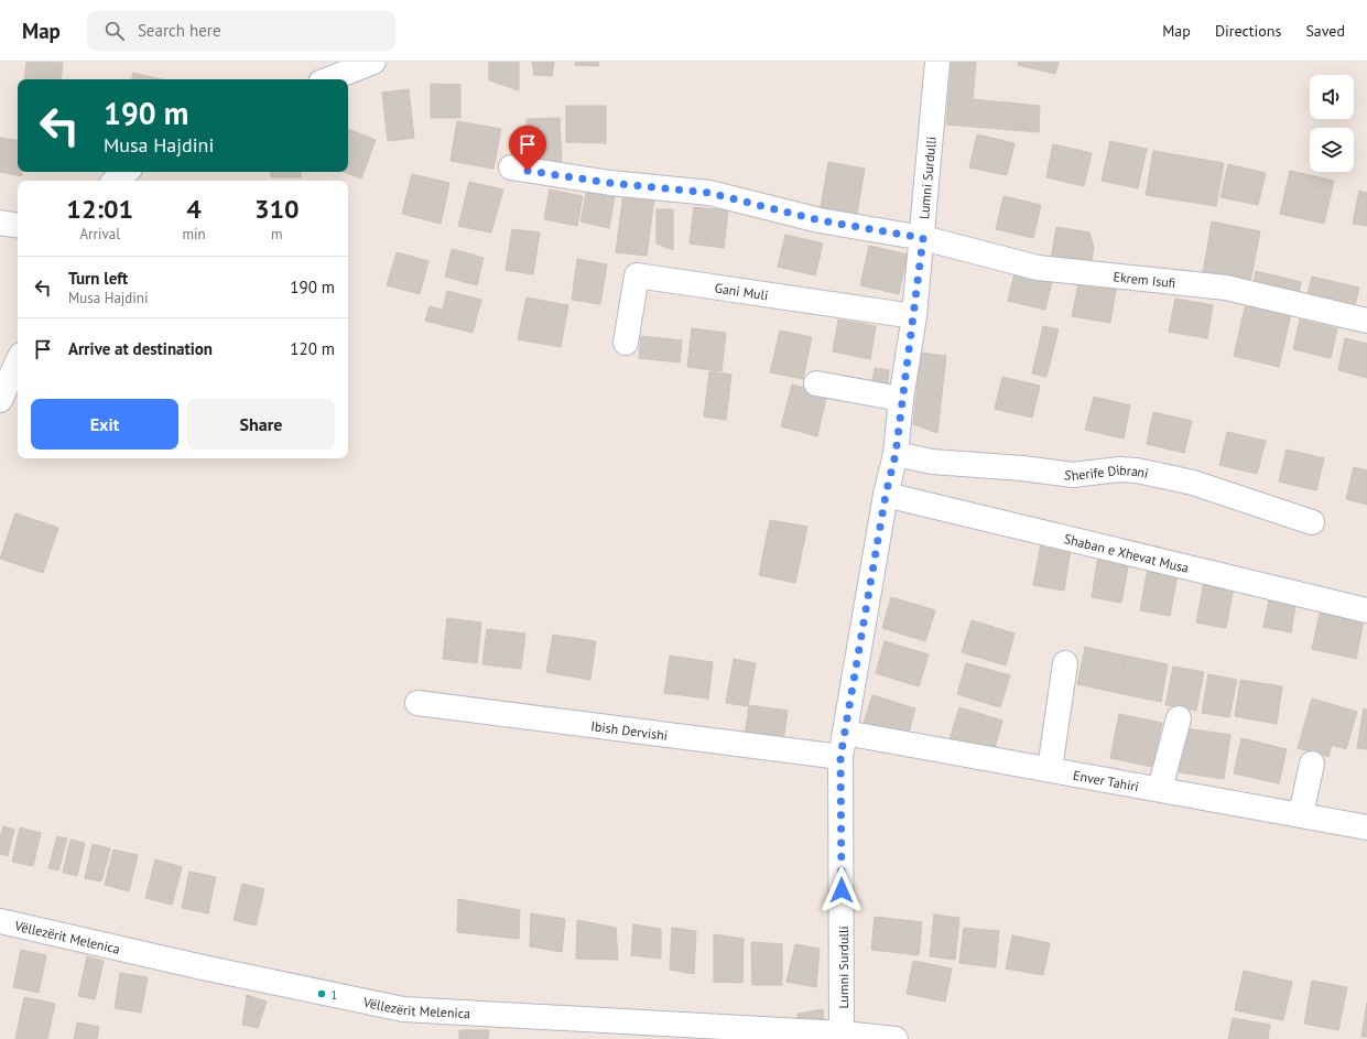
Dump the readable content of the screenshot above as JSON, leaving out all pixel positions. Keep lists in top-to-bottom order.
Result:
{
  "streets": {
    "street": [
      "Lumni Surdulli",
      "Ekrem Isufi",
      "Gani Muli",
      "Sherife Dibrani",
      "Shaban e Xhevat Musa",
      "Ibish Dervishi",
      "Enver Tahiri",
      "Vëllezërit Melenica"
    ]
  },
  "crossings": [
    ["Lumni Surdulli", "Ekrem Isufi"],
    ["Lumni Surdulli", "Gani Muli"],
    ["Lumni Surdulli", "Sherife Dibrani"],
    ["Lumni Surdulli", "Shaban e Xhevat Musa"],
    ["Lumni Surdulli", "Ibish Dervishi"],
    ["Lumni Surdulli", "Enver Tahiri"],
    ["Lumni Surdulli", "Vëllezërit Melenica"]
  ],
  "places": ["1"],
  "page": {
    "header": "Map",
    "search": "Search here",
    "nav": ["Map", "Directions", "Saved"],
    "turn": ["190 m", "Musa Hajdini"],
    "eta": [
      "12:01",
      "Arrival",
      "4",
      "min",
      "310",
      "m"
    ],
    "list": [
      {
        "name": "Turn left",
        "note": "Musa Hajdini",
        "value": "190 m"
      },
      {
        "name": "Arrive at destination",
        "value": "120 m"
      }
    ],
    "buttons": ["Exit", "Share"]
  }
}
